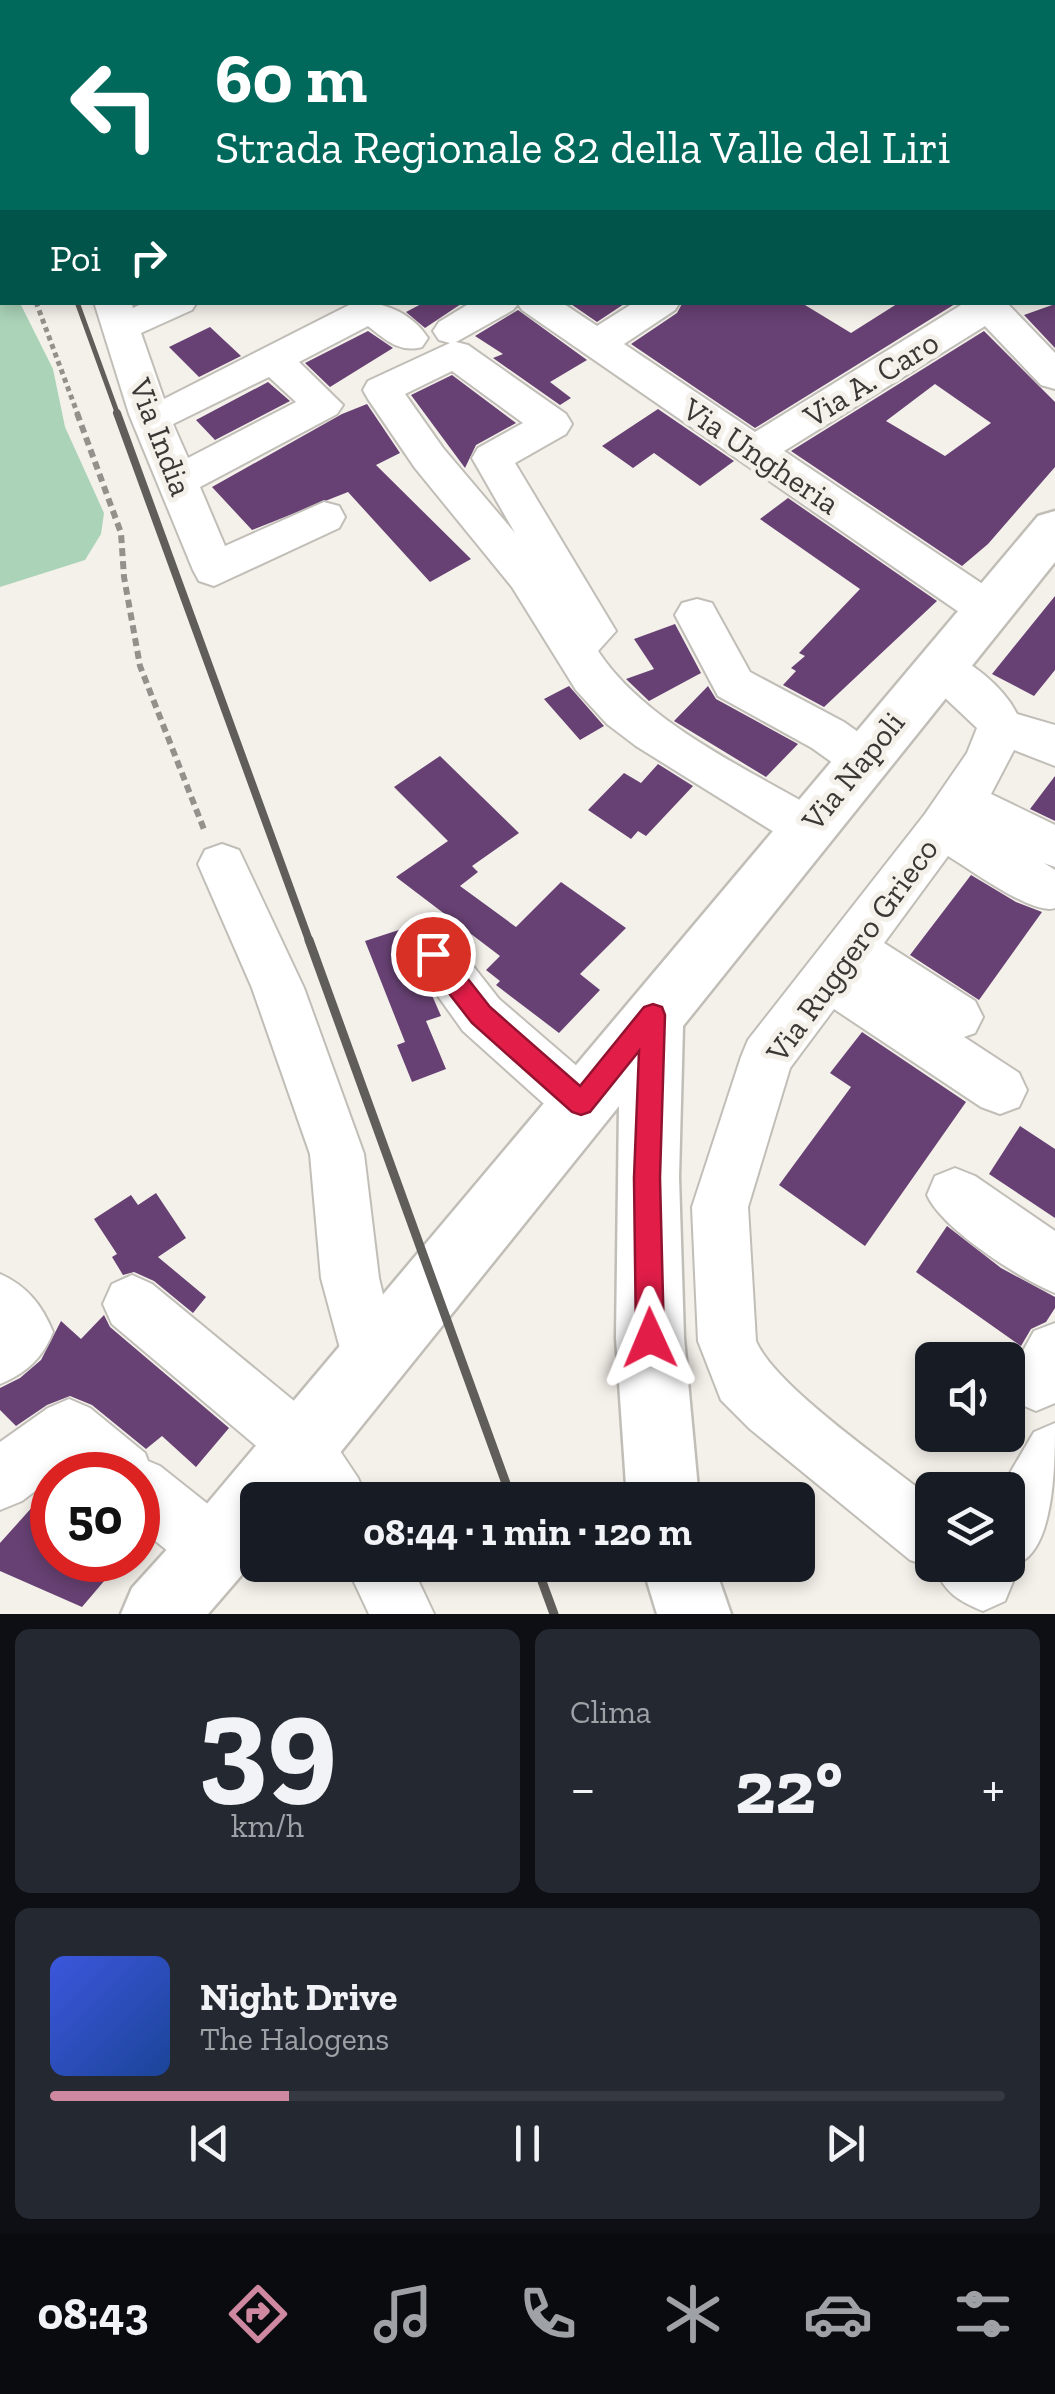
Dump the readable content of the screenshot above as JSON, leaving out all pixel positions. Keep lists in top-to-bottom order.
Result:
{
  "streets": {
    "main road": ["Via Napoli"],
    "street": [
      "Via A. Caro",
      "Via India",
      "Via Ungheria",
      "Via Ruggero Grieco"
    ]
  },
  "crossings": [
    ["Via A. Caro", "Via Ungheria"],
    ["Via Ungheria", "Via Napoli"]
  ],
  "page": {
    "turn": ["60 m", "Strada Regionale 82 della Valle del Liri"],
    "then": "Poi",
    "limit": "50",
    "trip": "08:44 · 1 min · 120 m",
    "tile": [
      ["39", "km/h"],
      "Clima"
    ],
    "heat": ["−", "22°", "+"],
    "song": ["Night Drive", "The Halogens"],
    "tabs": "08:43"
  }
}
